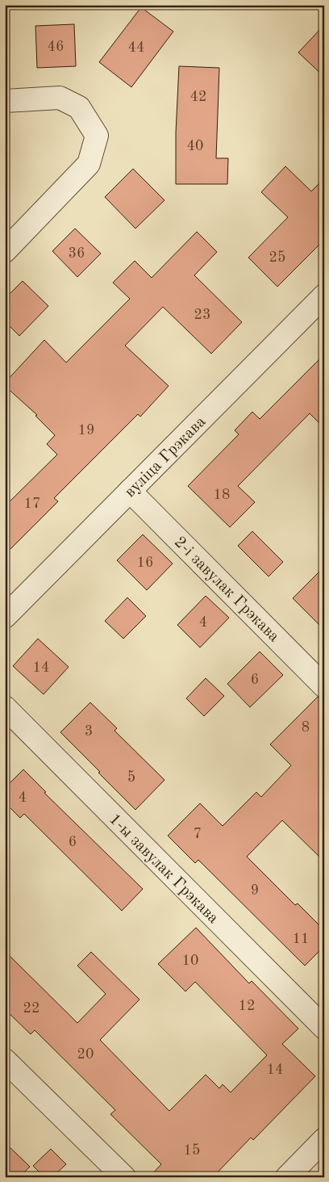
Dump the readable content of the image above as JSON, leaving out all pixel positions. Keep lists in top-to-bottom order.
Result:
{
  "streets": {
    "street": ["вуліца Грэкава", "2-і завулак Грэкава", "1-ы завулак Грэкава"]
  },
  "crossings": [
    ["вуліца Грэкава", "2-і завулак Грэкава"]
  ],
  "house_numbers": [
    "46",
    "44",
    "42",
    "40",
    "36",
    "25",
    "23",
    "19",
    "18",
    "17",
    "16",
    "4",
    "14",
    "6",
    "8",
    "3",
    "5",
    "4",
    "7",
    "6",
    "9",
    "11",
    "10",
    "12",
    "22",
    "20",
    "14",
    "15"
  ]
}
